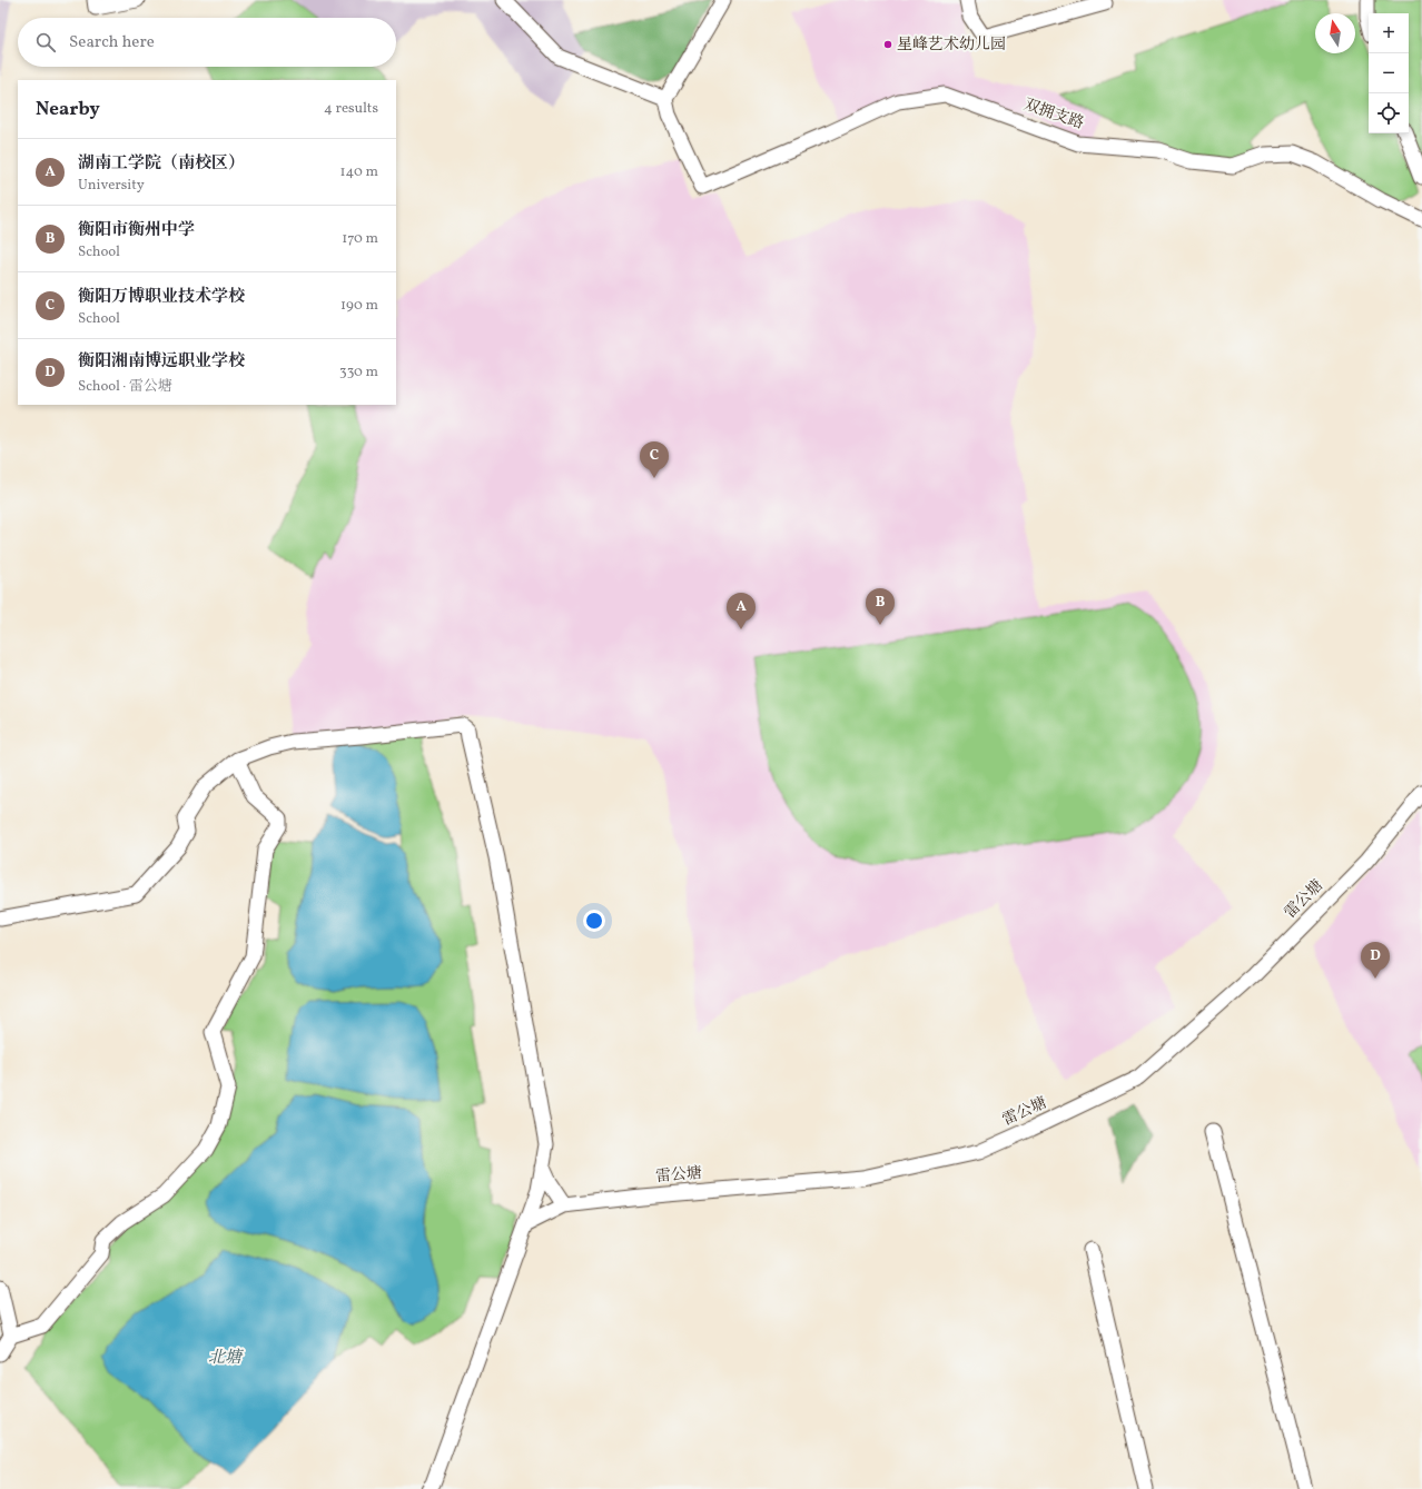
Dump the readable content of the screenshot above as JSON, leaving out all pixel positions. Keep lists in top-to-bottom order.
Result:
{
  "streets": {
    "street": ["双拥支路", "雷公塘"]
  },
  "water": ["北塘"],
  "places": ["星峰艺术幼儿园"],
  "north": "top",
  "page": {
    "map_buttons": ["+", "−"],
    "search": "Search here",
    "heading": ["Nearby", "4 results"],
    "list": [
      {
        "mark": "A",
        "name": "湖南工学院（南校区）",
        "note": "University",
        "value": "140 m"
      },
      {
        "mark": "B",
        "name": "衡阳市衡州中学",
        "note": "School",
        "value": "170 m"
      },
      {
        "mark": "C",
        "name": "衡阳万博职业技术学校",
        "note": "School",
        "value": "190 m"
      },
      {
        "mark": "D",
        "name": "衡阳湘南博远职业学校",
        "note": "School · 雷公塘",
        "value": "330 m"
      }
    ],
    "pins": [
      "C",
      "B",
      "A",
      "D"
    ]
  }
}
